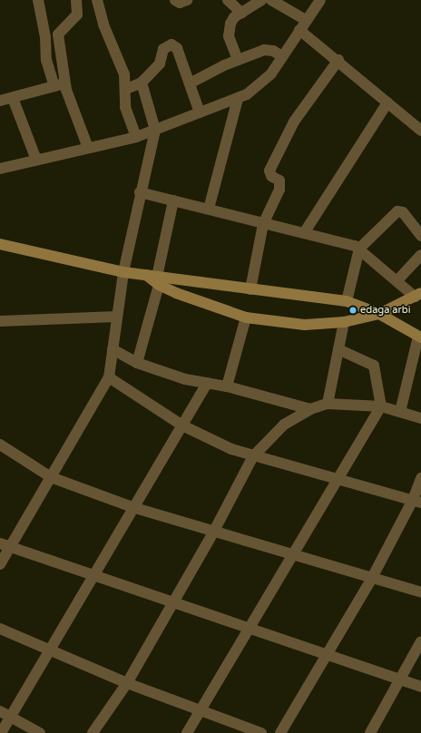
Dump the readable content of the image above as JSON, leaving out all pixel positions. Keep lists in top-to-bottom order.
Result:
{
  "places": ["edaga arbi"]
}
